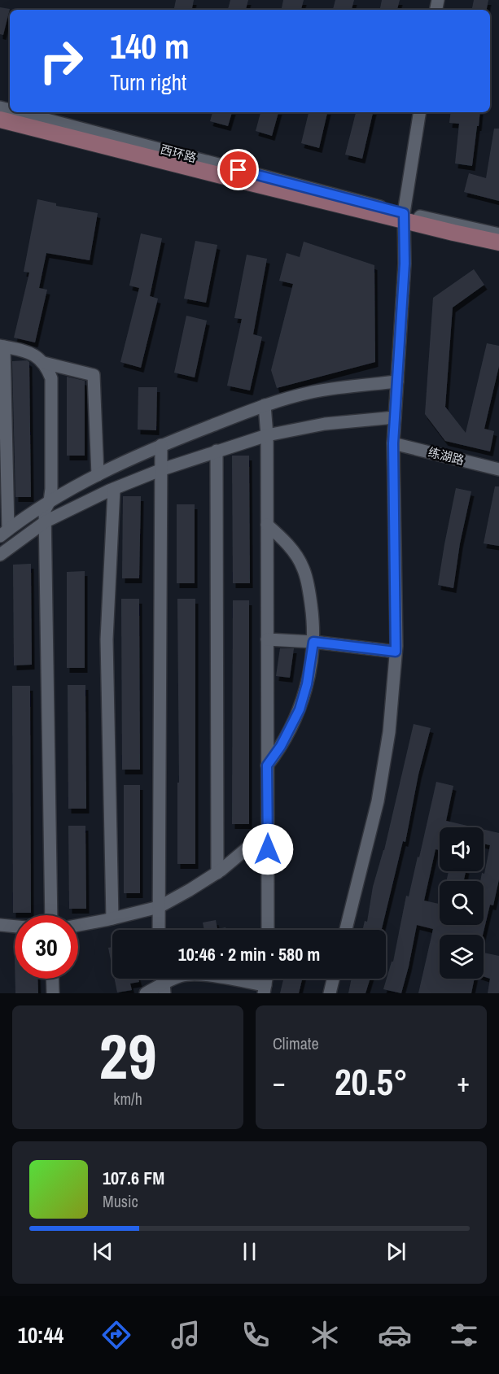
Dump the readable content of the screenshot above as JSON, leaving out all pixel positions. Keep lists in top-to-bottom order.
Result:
{
  "streets": {
    "main road": ["西环路"],
    "street": ["练湖路"]
  },
  "page": {
    "turn": ["140 m", "Turn right"],
    "limit": "30",
    "trip": "10:46 · 2 min · 580 m",
    "tile": [
      ["29", "km/h"],
      "Climate"
    ],
    "heat": ["−", "20.5°", "+"],
    "song": ["107.6 FM", "Music"],
    "tabs": "10:44"
  }
}
